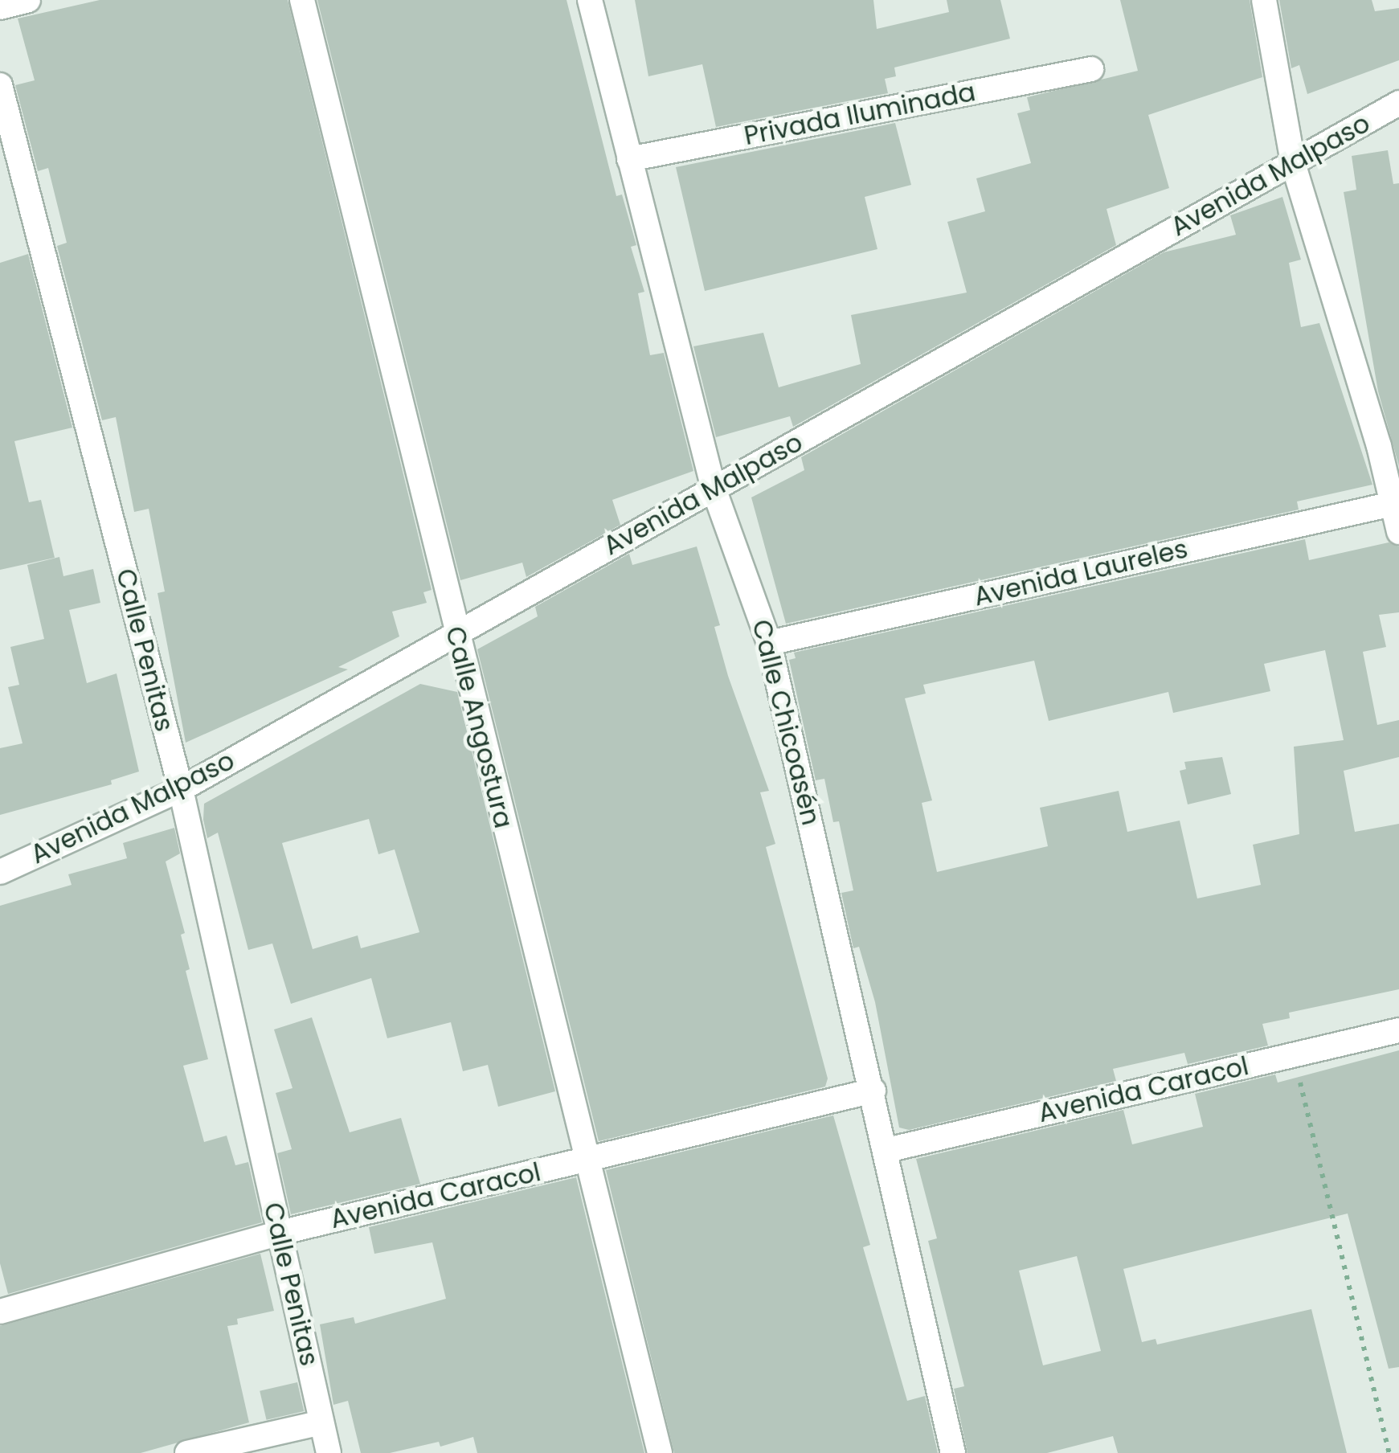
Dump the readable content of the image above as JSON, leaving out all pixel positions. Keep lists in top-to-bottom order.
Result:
{
  "streets": {
    "street": [
      "Privada Iluminada",
      "Avenida Malpaso",
      "Avenida Laureles",
      "Calle Penitas",
      "Calle Chicoasén",
      "Calle Angostura",
      "Avenida Caracol"
    ]
  },
  "crossings": [
    ["Privada Iluminada", "Calle Chicoasén"],
    ["Avenida Malpaso", "Calle Penitas"],
    ["Avenida Malpaso", "Calle Chicoasén"],
    ["Avenida Malpaso", "Calle Angostura"],
    ["Avenida Laureles", "Calle Chicoasén"],
    ["Calle Penitas", "Avenida Caracol"],
    ["Calle Chicoasén", "Avenida Caracol"],
    ["Calle Angostura", "Avenida Caracol"]
  ]
}
